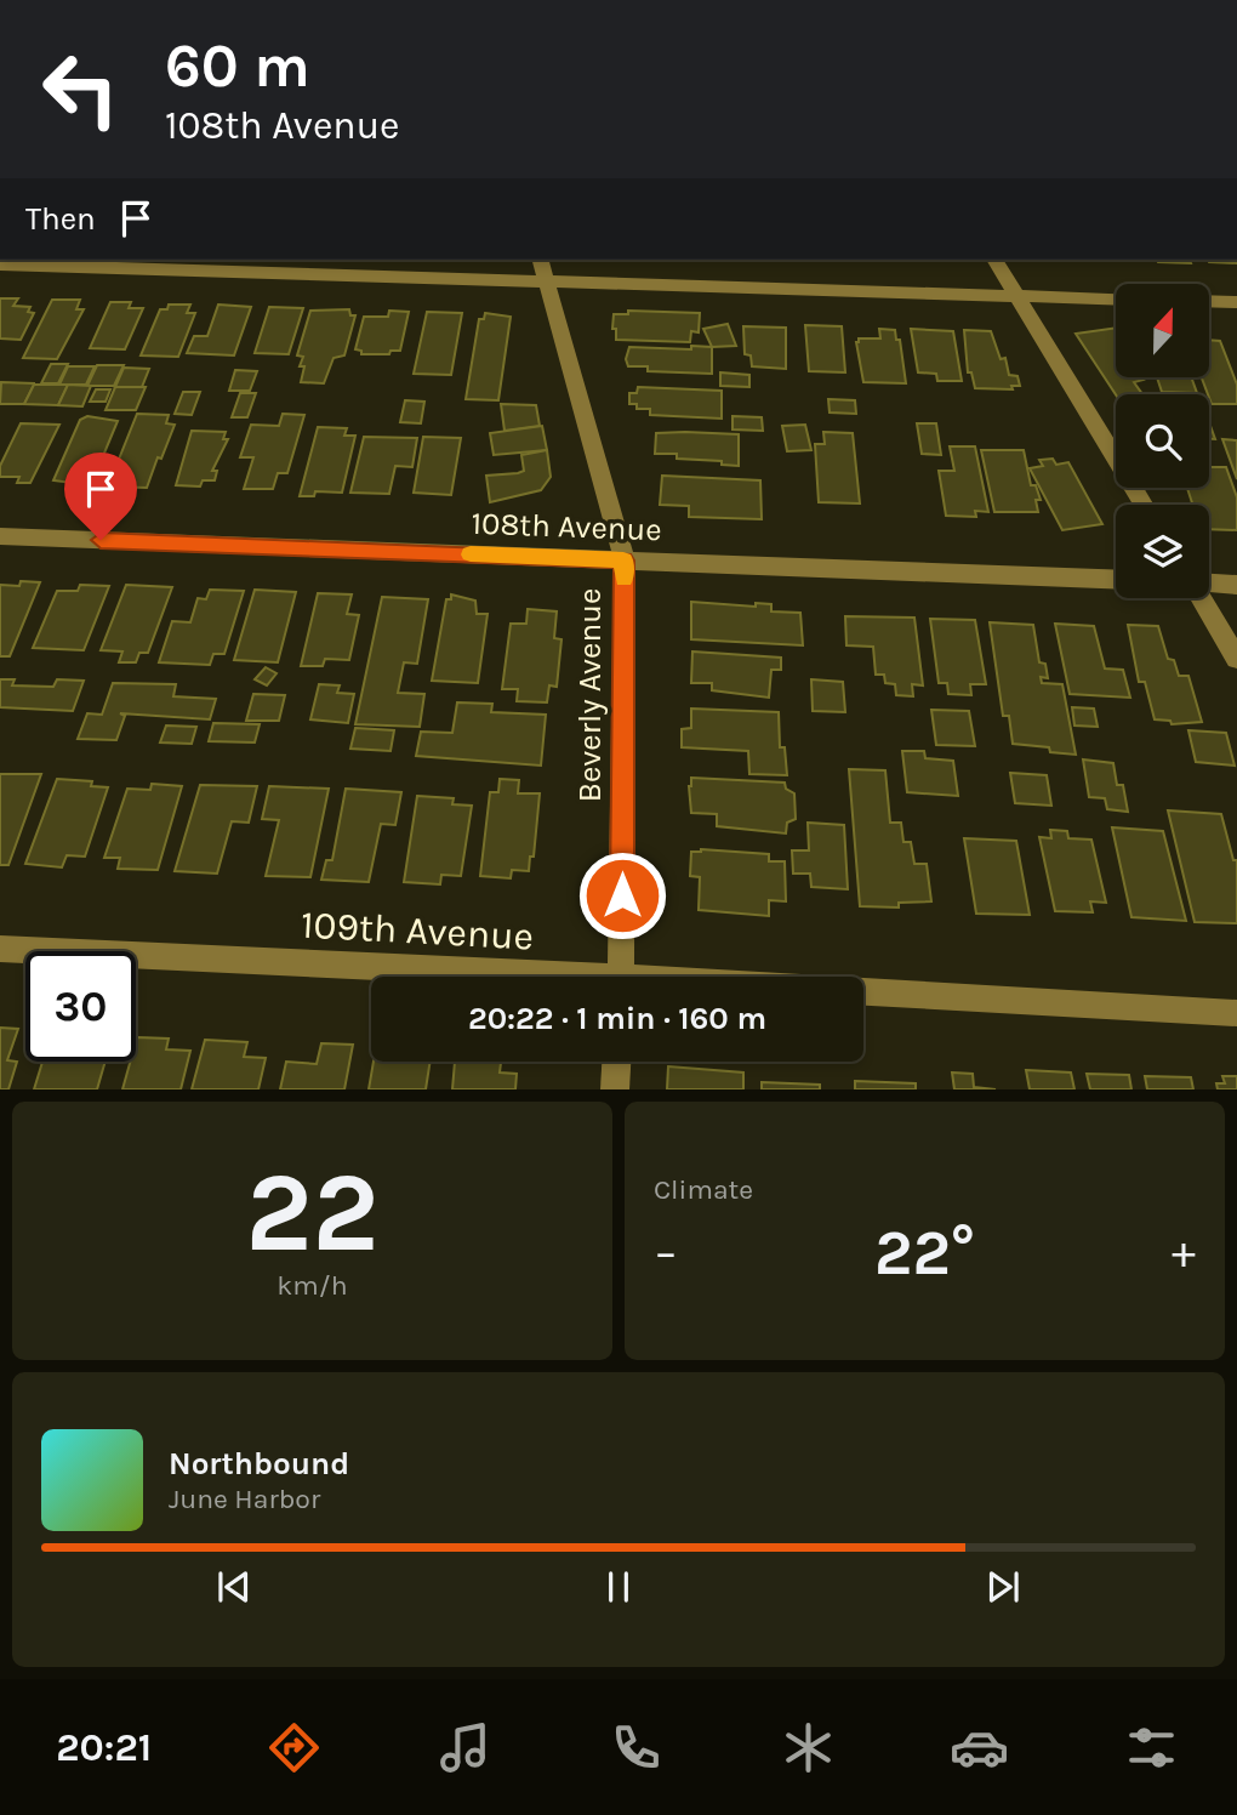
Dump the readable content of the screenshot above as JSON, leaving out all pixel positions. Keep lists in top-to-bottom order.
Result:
{
  "streets": {
    "street": ["108th Avenue", "Beverly Avenue", "109th Avenue"]
  },
  "crossings": [
    ["108th Avenue", "Beverly Avenue"]
  ],
  "north": "top",
  "page": {
    "turn": ["60 m", "108th Avenue"],
    "then": "Then",
    "limit": "30",
    "trip": "20:22 · 1 min · 160 m",
    "tile": [
      ["22", "km/h"],
      "Climate"
    ],
    "heat": ["−", "22°", "+"],
    "song": ["Northbound", "June Harbor"],
    "tabs": "20:21"
  }
}
